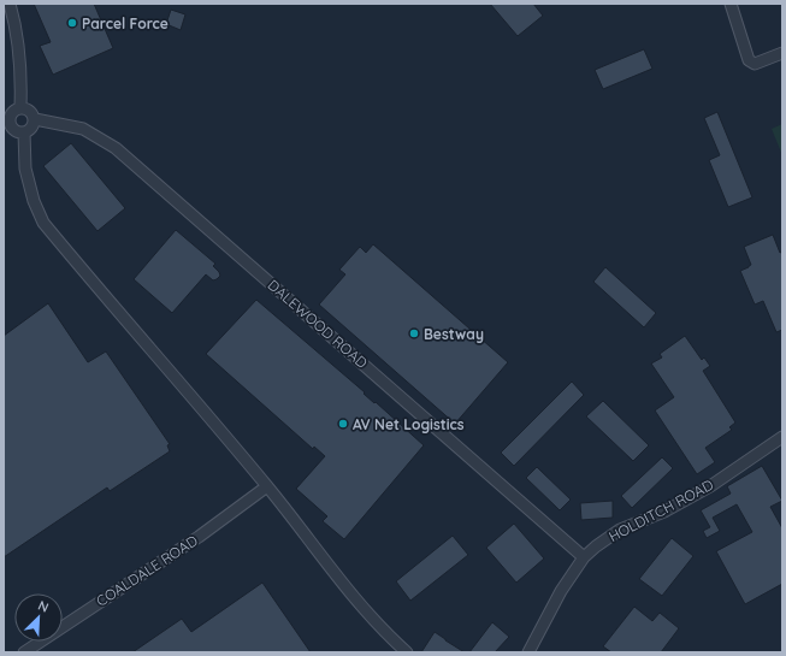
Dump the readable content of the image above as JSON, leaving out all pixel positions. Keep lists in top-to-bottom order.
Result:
{
  "streets": {
    "street": ["DALEWOOD ROAD", "HOLDITCH ROAD", "COALDALE ROAD"]
  },
  "crossings": [
    ["DALEWOOD ROAD", "HOLDITCH ROAD"]
  ],
  "places": ["Parcel Force", "Bestway", "AV Net Logistics"],
  "north": "top right"
}
